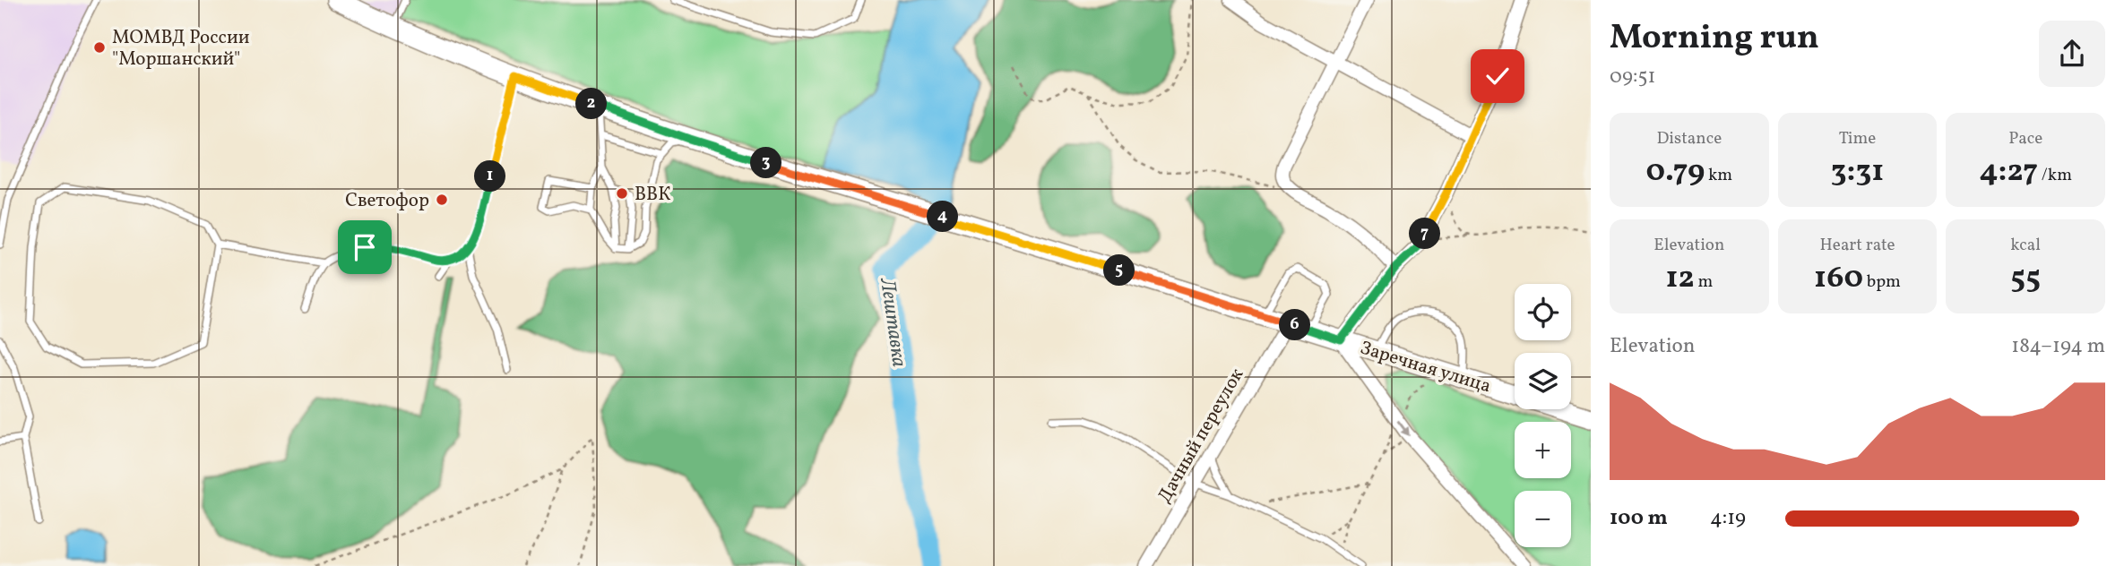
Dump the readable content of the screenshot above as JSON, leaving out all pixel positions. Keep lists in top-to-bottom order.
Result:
{
  "streets": {
    "main road": ["Заречная улица"],
    "street": ["Дачный переулок"]
  },
  "crossings": [
    ["Заречная улица", "Дачный переулок"]
  ],
  "water": ["Лештавка"],
  "places": ["МОМВД России \"Моршанский\"", "ВВК", "Светофор"],
  "page": {
    "heading": ["Morning run", "09:51"],
    "pins": [
      "2",
      "3",
      "1",
      "4",
      "7",
      "5",
      "6"
    ],
    "stats": [
      ["Distance", "0.79 km"],
      ["Time", "3:31"],
      ["Pace", "4:27 /km"],
      ["Elevation", "12 m"],
      ["Heart rate", "160 bpm"],
      ["kcal", "55"]
    ],
    "map_buttons": ["+", "−"],
    "chart": ["Elevation", "184–194 m"],
    "list": [
      {
        "name": "100 m",
        "note": "4:19"
      }
    ]
  }
}
